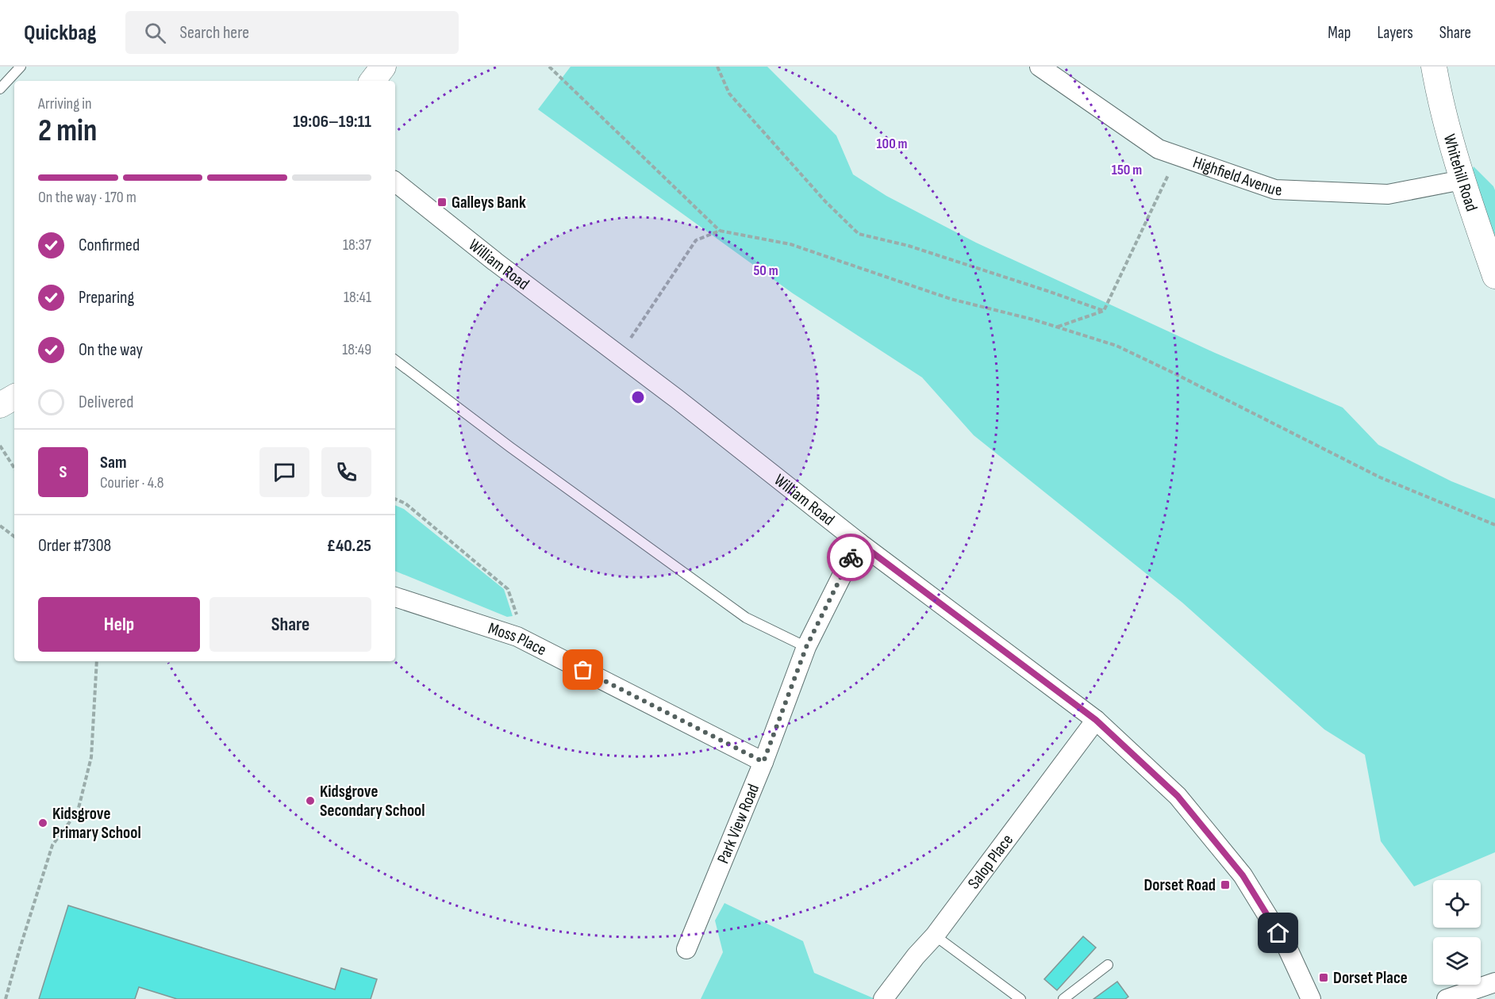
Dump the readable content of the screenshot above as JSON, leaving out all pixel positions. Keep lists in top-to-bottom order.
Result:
{
  "streets": {
    "street": [
      "Whitehill Road",
      "Highfield Avenue",
      "William Road",
      "Moss Place",
      "Park View Road",
      "Salop Place"
    ]
  },
  "crossings": [
    ["Whitehill Road", "Highfield Avenue"],
    ["William Road", "Park View Road"],
    ["William Road", "Salop Place"],
    ["Moss Place", "Park View Road"]
  ],
  "places": {
    "transit": ["Galleys Bank", "Dorset Road", "Dorset Place"],
    "other": ["Kidsgrove Secondary School", "Kidsgrove Primary School"]
  },
  "page": {
    "header": "Quickbag",
    "search": "Search here",
    "nav": ["Map", "Layers", "Share"],
    "heading": ["2 min", "Arriving in", "19:06–19:11"],
    "panel": [
      "Sam",
      "Courier · 4.8",
      "Order #7308",
      "£40.25"
    ],
    "bar": "On the way · 170 m",
    "list": [
      ["Confirmed", "18:37"],
      ["Preparing", "18:41"],
      ["On the way", "18:49"],
      "Delivered"
    ],
    "round": "S",
    "buttons": ["Help", "Share"]
  },
  "rings": ["100 m", "150 m", "50 m"]
}
